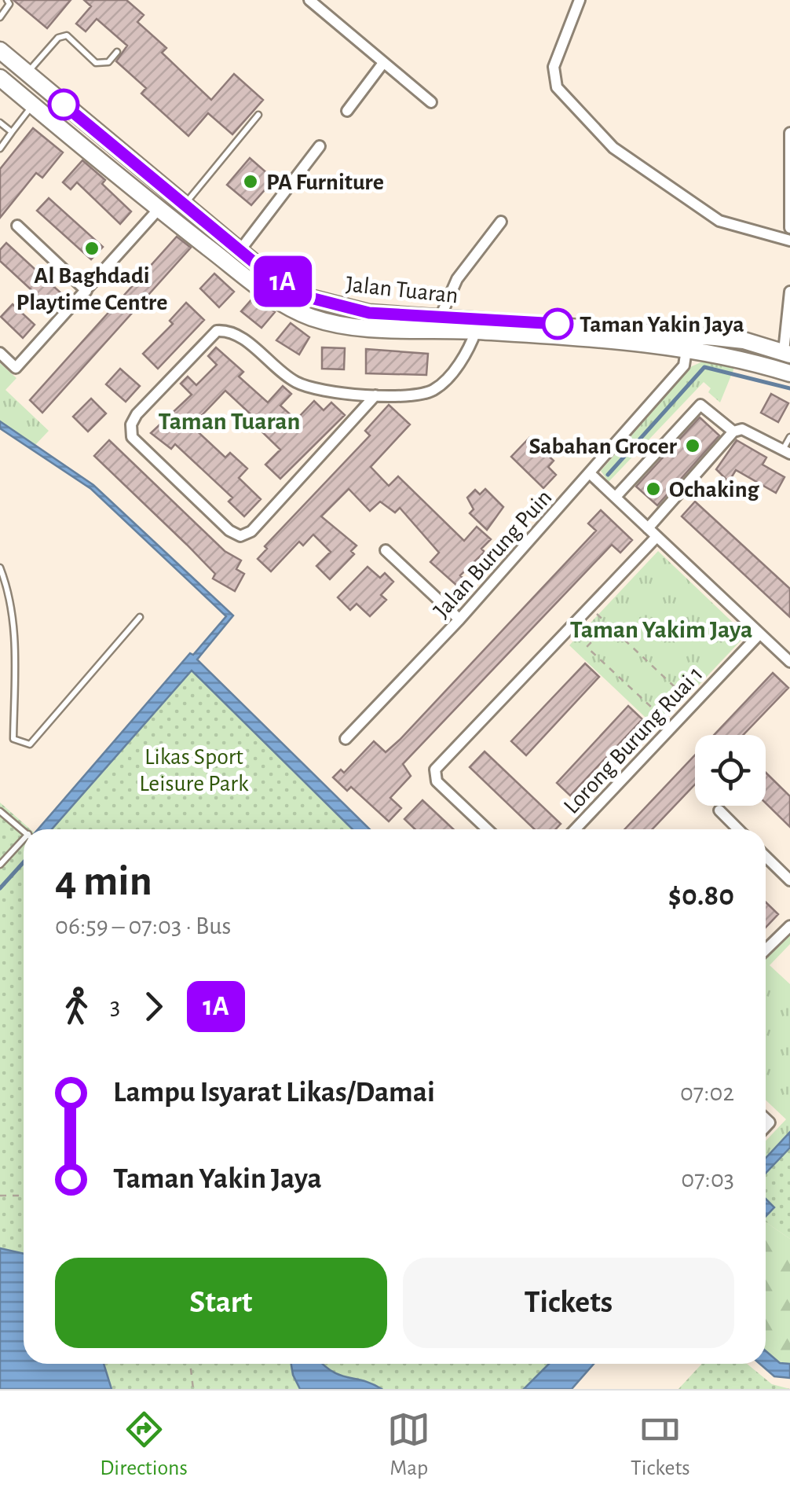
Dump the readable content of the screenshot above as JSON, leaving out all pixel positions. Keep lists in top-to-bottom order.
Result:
{
  "streets": {
    "main road": ["Jalan Tuaran"],
    "street": ["Jalan Burung Puin", "Lorong Burung Ruai 1"]
  },
  "crossings": [
    ["Jalan Tuaran", "Jalan Burung Puin"]
  ],
  "districts": ["Taman Tuaran", "Taman Yakim Jaya"],
  "parks": ["Likas Sport Leisure Park"],
  "places": [
    "PA Furniture",
    "Al Baghdadi Playtime Centre",
    "Taman Yakin Jaya",
    "Sabahan Grocer",
    "Ochaking"
  ],
  "lines": ["bus line 1A"],
  "page": {
    "on_map": "1A",
    "heading": ["4 min", "06:59 – 07:03 · Bus", "$0.80"],
    "legs": ["3", "1A"],
    "list": [
      {
        "name": "Lampu Isyarat Likas/Damai",
        "value": "07:02"
      },
      {
        "name": "Taman Yakin Jaya",
        "value": "07:03"
      }
    ],
    "buttons": ["Start", "Tickets"],
    "tabs": ["Directions", "Map", "Tickets"]
  }
}
